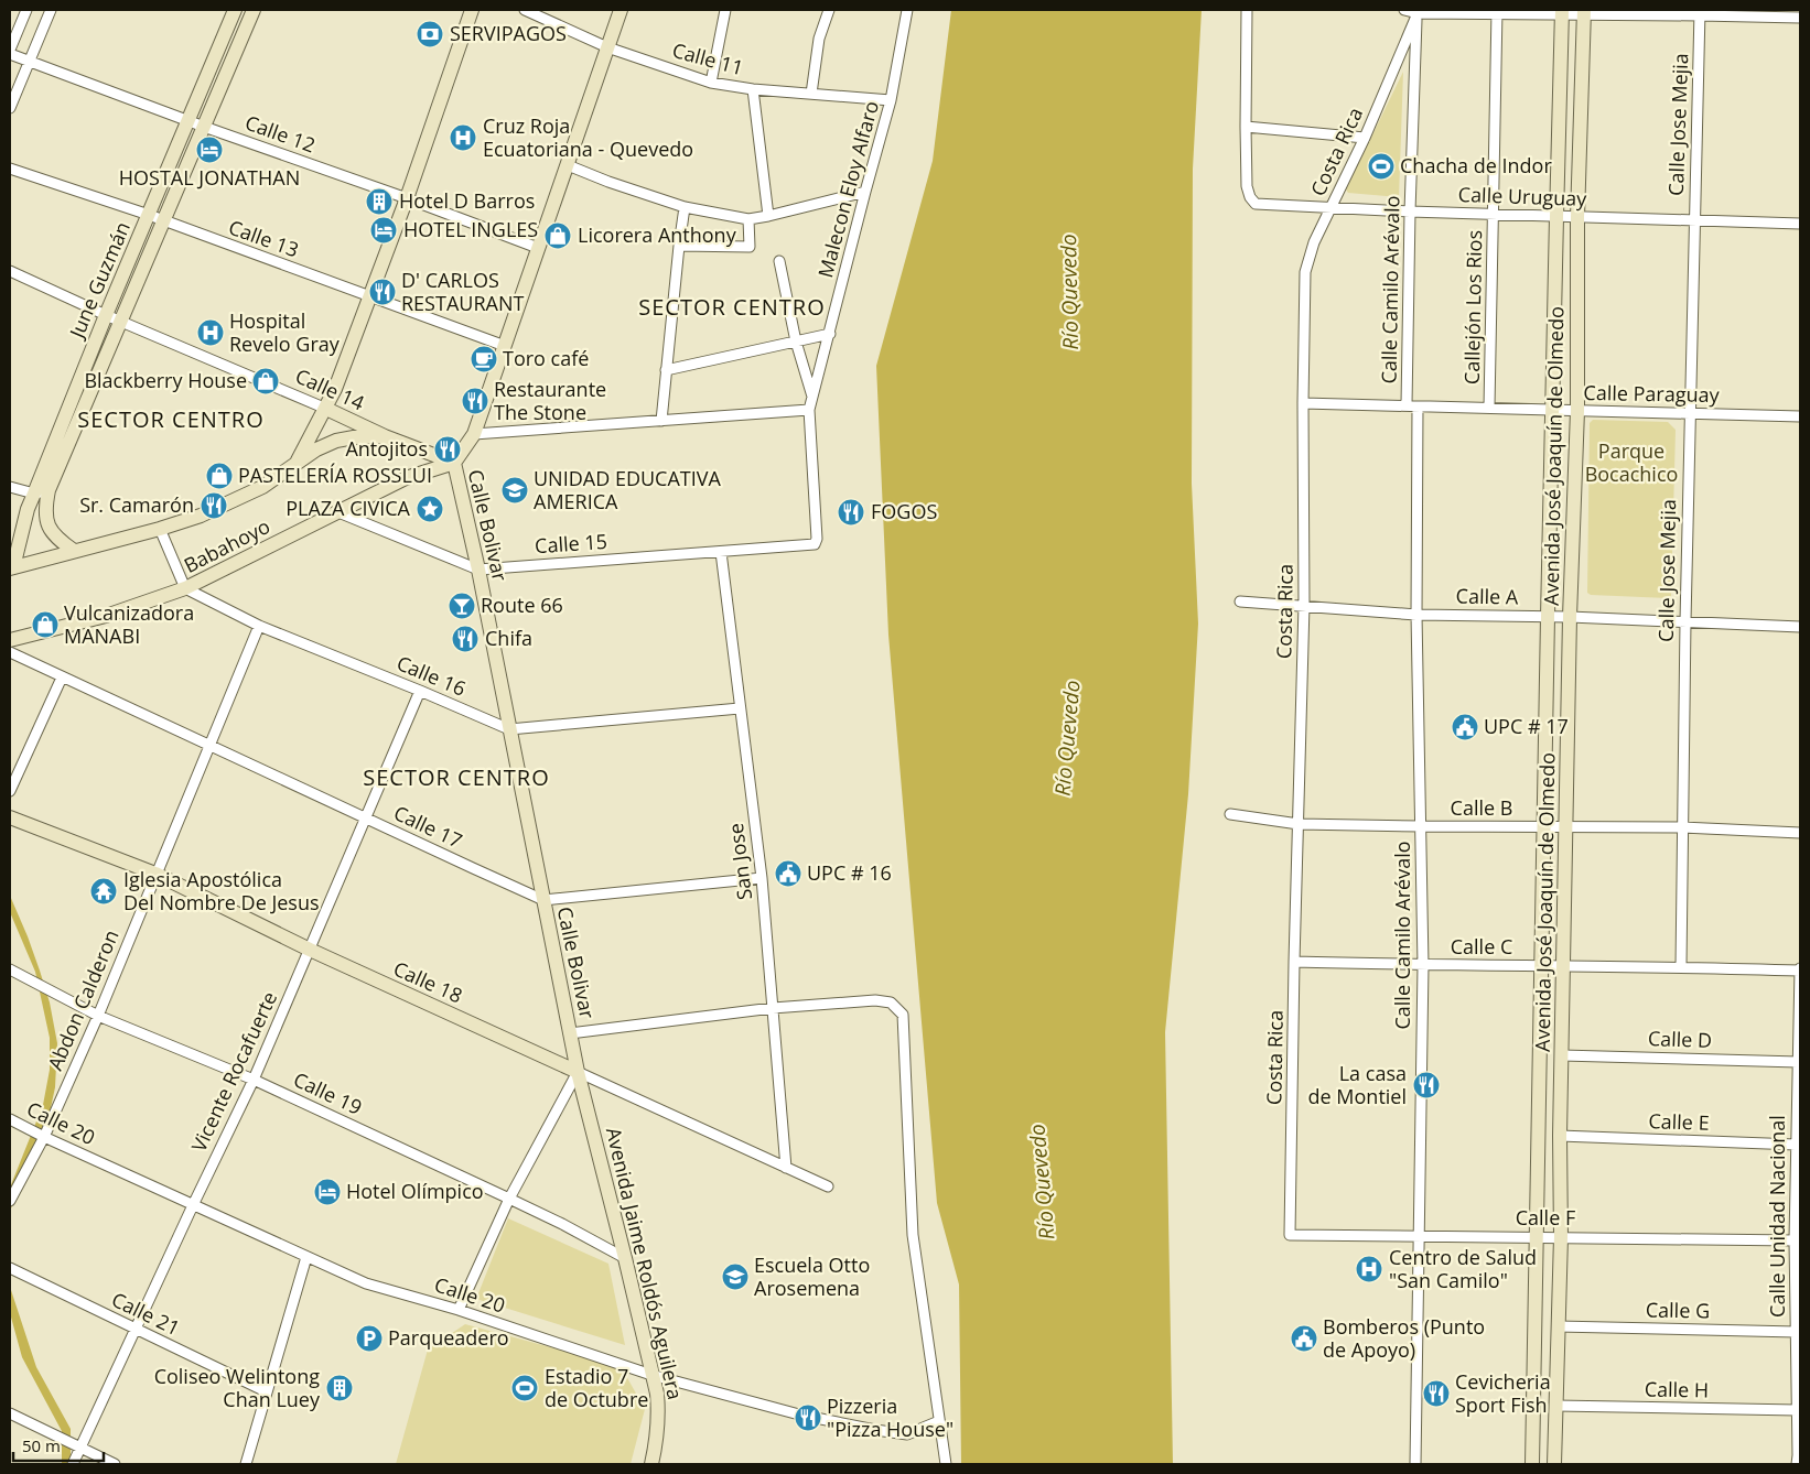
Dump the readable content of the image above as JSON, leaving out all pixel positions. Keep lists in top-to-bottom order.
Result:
{
  "streets": {
    "main road": [
      "June Guzmán",
      "Calle 14",
      "Avenida José Joaquín de Olmedo",
      "Calle Bolivar",
      "Babahoyo",
      "Calle 18",
      "Avenida Jaime Roldós Aguilera"
    ],
    "street": [
      "Calle 11",
      "Calle Jose Mejia",
      "Calle 12",
      "Costa Rica",
      "Malecon Eloy Alfaro",
      "Calle Uruguay",
      "Calle 13",
      "Calle Camilo Arévalo",
      "Callejón Los Rios",
      "Calle Paraguay",
      "Calle 15",
      "Calle A",
      "Calle 16",
      "Calle B",
      "Calle 17",
      "San Jose",
      "Calle C",
      "Abdon Calderon",
      "Calle D",
      "Vicente Rocafuerte",
      "Calle 19",
      "Calle E",
      "Calle 20",
      "Calle Unidad Nacional",
      "Calle F",
      "Calle G",
      "Calle 21",
      "Calle H"
    ]
  },
  "crossings": [
    ["Calle 11", "Malecon Eloy Alfaro"],
    ["Calle 11", "Calle Bolivar"],
    ["Calle Jose Mejia", "Calle Uruguay"],
    ["Calle Jose Mejia", "Calle Paraguay"],
    ["Calle Jose Mejia", "Calle A"],
    ["Calle Jose Mejia", "Calle B"],
    ["Calle Jose Mejia", "Calle C"],
    ["Calle 12", "June Guzmán"],
    ["Calle 12", "Calle Bolivar"],
    ["Costa Rica", "Calle Uruguay"],
    ["Costa Rica", "Calle Camilo Arévalo"],
    ["Costa Rica", "Calle Paraguay"],
    ["Costa Rica", "Calle A"],
    ["Costa Rica", "Calle B"],
    ["Costa Rica", "Calle C"],
    ["Costa Rica", "Calle F"],
    ["Malecon Eloy Alfaro", "Calle 15"],
    ["Calle Uruguay", "Calle Camilo Arévalo"],
    ["Calle Uruguay", "Callejón Los Rios"],
    ["Calle Uruguay", "Avenida José Joaquín de Olmedo"],
    ["Calle 13", "June Guzmán"],
    ["Calle 13", "Calle Bolivar"],
    ["June Guzmán", "Calle 14"],
    ["Calle Camilo Arévalo", "Calle Paraguay"],
    ["Calle Camilo Arévalo", "Calle A"],
    ["Calle Camilo Arévalo", "Calle B"],
    ["Calle Camilo Arévalo", "Calle C"],
    ["Calle Camilo Arévalo", "Calle F"],
    ["Callejón Los Rios", "Calle Paraguay"],
    ["Calle 14", "Calle Bolivar"],
    ["Calle 14", "Babahoyo"],
    ["Calle Paraguay", "Avenida José Joaquín de Olmedo"],
    ["Avenida José Joaquín de Olmedo", "Calle A"],
    ["Avenida José Joaquín de Olmedo", "Calle B"],
    ["Avenida José Joaquín de Olmedo", "Calle C"],
    ["Avenida José Joaquín de Olmedo", "Calle D"],
    ["Avenida José Joaquín de Olmedo", "Calle E"],
    ["Avenida José Joaquín de Olmedo", "Calle F"],
    ["Avenida José Joaquín de Olmedo", "Calle G"],
    ["Avenida José Joaquín de Olmedo", "Calle H"],
    ["Calle Bolivar", "Calle 15"],
    ["Calle Bolivar", "Babahoyo"],
    ["Calle Bolivar", "Calle 16"],
    ["Calle Bolivar", "Calle 17"],
    ["Calle Bolivar", "Calle 18"],
    ["Calle Bolivar", "Avenida Jaime Roldós Aguilera"],
    ["Calle 15", "Babahoyo"],
    ["Calle 15", "San Jose"],
    ["Babahoyo", "Calle 16"],
    ["Calle 16", "San Jose"],
    ["Calle 16", "Abdon Calderon"],
    ["Calle 16", "Vicente Rocafuerte"],
    ["Calle 17", "Abdon Calderon"],
    ["Calle 17", "Vicente Rocafuerte"],
    ["San Jose", "Calle 18"],
    ["Calle C", "Calle Unidad Nacional"],
    ["Calle 18", "Abdon Calderon"],
    ["Calle 18", "Vicente Rocafuerte"],
    ["Calle 18", "Avenida Jaime Roldós Aguilera"],
    ["Abdon Calderon", "Calle 19"],
    ["Abdon Calderon", "Calle 20"],
    ["Calle D", "Calle Unidad Nacional"],
    ["Vicente Rocafuerte", "Calle 19"],
    ["Vicente Rocafuerte", "Calle 20"],
    ["Vicente Rocafuerte", "Calle 21"],
    ["Calle 19", "Avenida Jaime Roldós Aguilera"],
    ["Calle E", "Calle Unidad Nacional"],
    ["Calle 20", "Avenida Jaime Roldós Aguilera"],
    ["Calle Unidad Nacional", "Calle F"],
    ["Calle Unidad Nacional", "Calle G"],
    ["Calle Unidad Nacional", "Calle H"]
  ],
  "districts": ["SECTOR CENTRO", "SECTOR CENTRO", "SECTOR CENTRO"],
  "water": ["Río Quevedo"],
  "parks": ["Parque Bocachico"],
  "places": {
    "bank": ["SERVIPAGOS"],
    "hospital": ["Cruz Roja Ecuatoriana - Quevedo", "Hospital Revelo Gray", "Centro de Salud \"San Camilo\""],
    "hotel": ["HOSTAL JONATHAN", "HOTEL INGLES", "Hotel Olímpico"],
    "sports": ["Chacha de Indor", "Estadio 7 de Octubre"],
    "building": ["Hotel D Barros", "Coliseo Welintong Chan Luey"],
    "shop": [
      "Licorera Anthony",
      "Blackberry House",
      "PASTELERÍA ROSSLUI",
      "Vulcanizadora MANABI"
    ],
    "restaurant": [
      "D' CARLOS RESTAURANT",
      "Restaurante The Stone",
      "Antojitos",
      "Sr. Camarón",
      "FOGOS",
      "Chifa",
      "La casa de Montiel",
      "Cevicheria Sport Fish",
      "Pizzeria \"Pizza House\""
    ],
    "cafe": ["Toro café"],
    "school or university": ["UNIDAD EDUCATIVA AMERICA", "Escuela Otto Arosemena"],
    "place": ["PLAZA CIVICA"],
    "bar": ["Route 66"],
    "public building": ["UPC # 17", "UPC # 16", "Bomberos (Punto de Apoyo)"],
    "temple": ["Iglesia Apostólica Del Nombre De Jesus"],
    "parking": ["Parqueadero"]
  },
  "scale_bar": "50 m"
}
